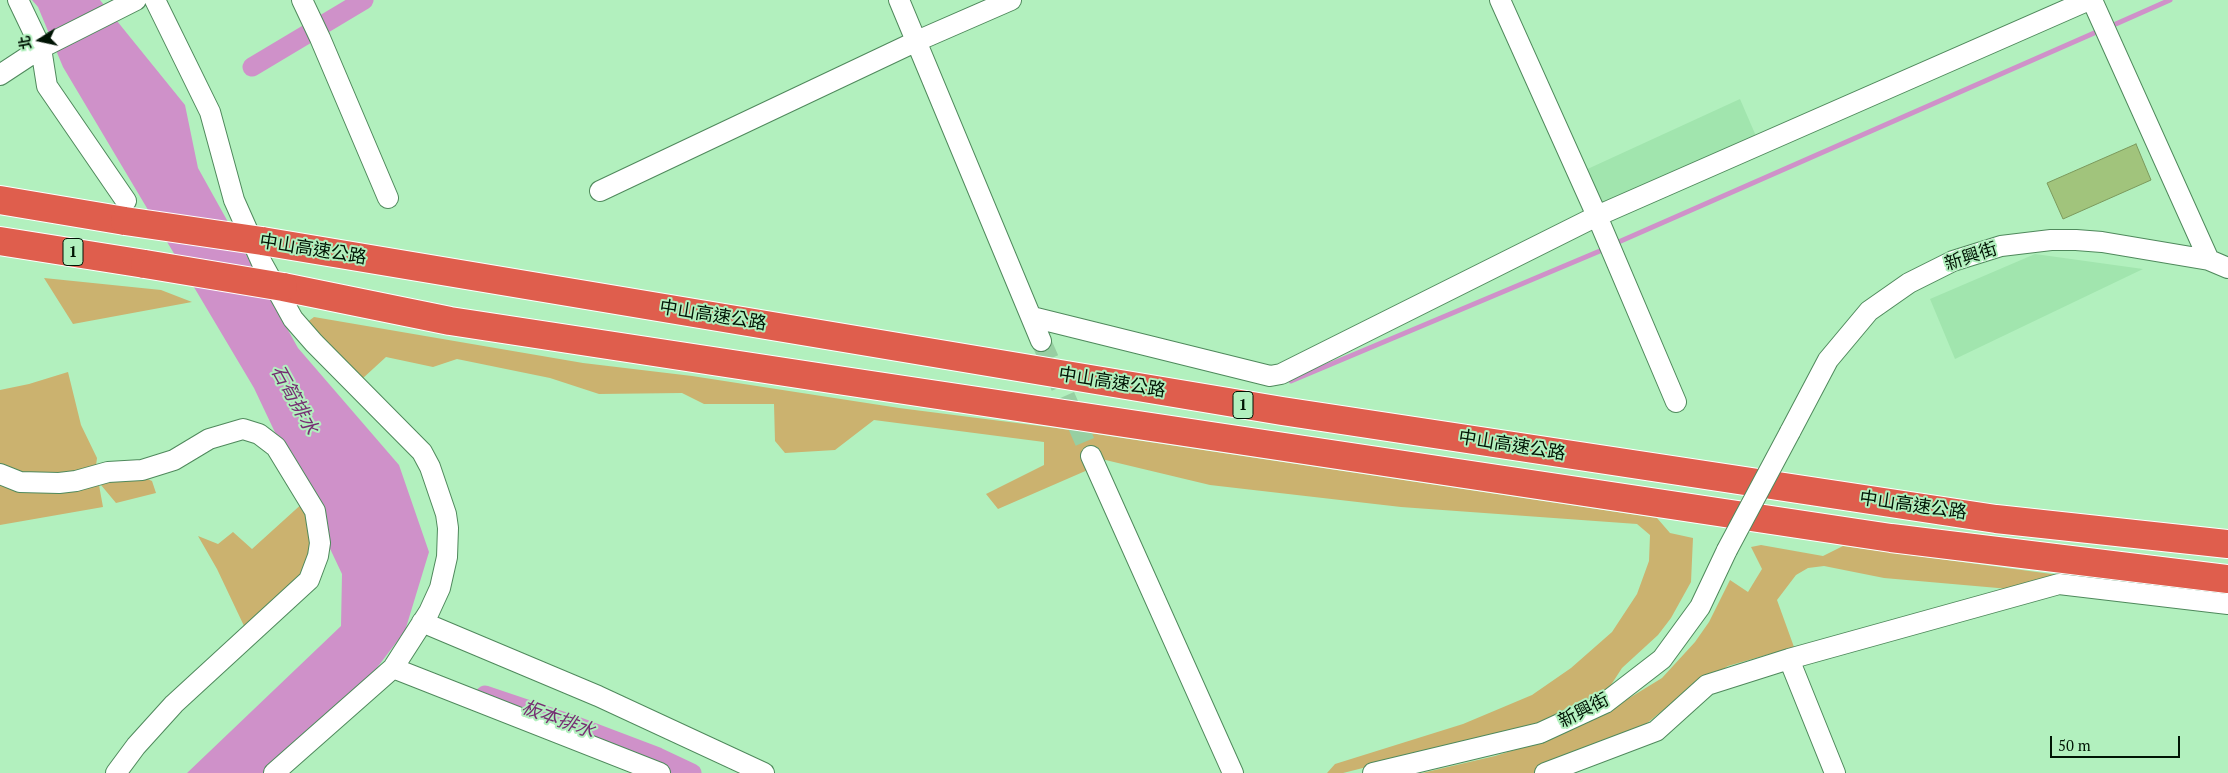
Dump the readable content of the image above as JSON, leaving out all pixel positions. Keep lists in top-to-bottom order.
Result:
{
  "streets": {
    "highway": ["中山高速公路", "1"],
    "street": ["新興街"]
  },
  "water": ["石筍排水", "板本排水"],
  "scale_bar": "50 m",
  "north": "left"
}
